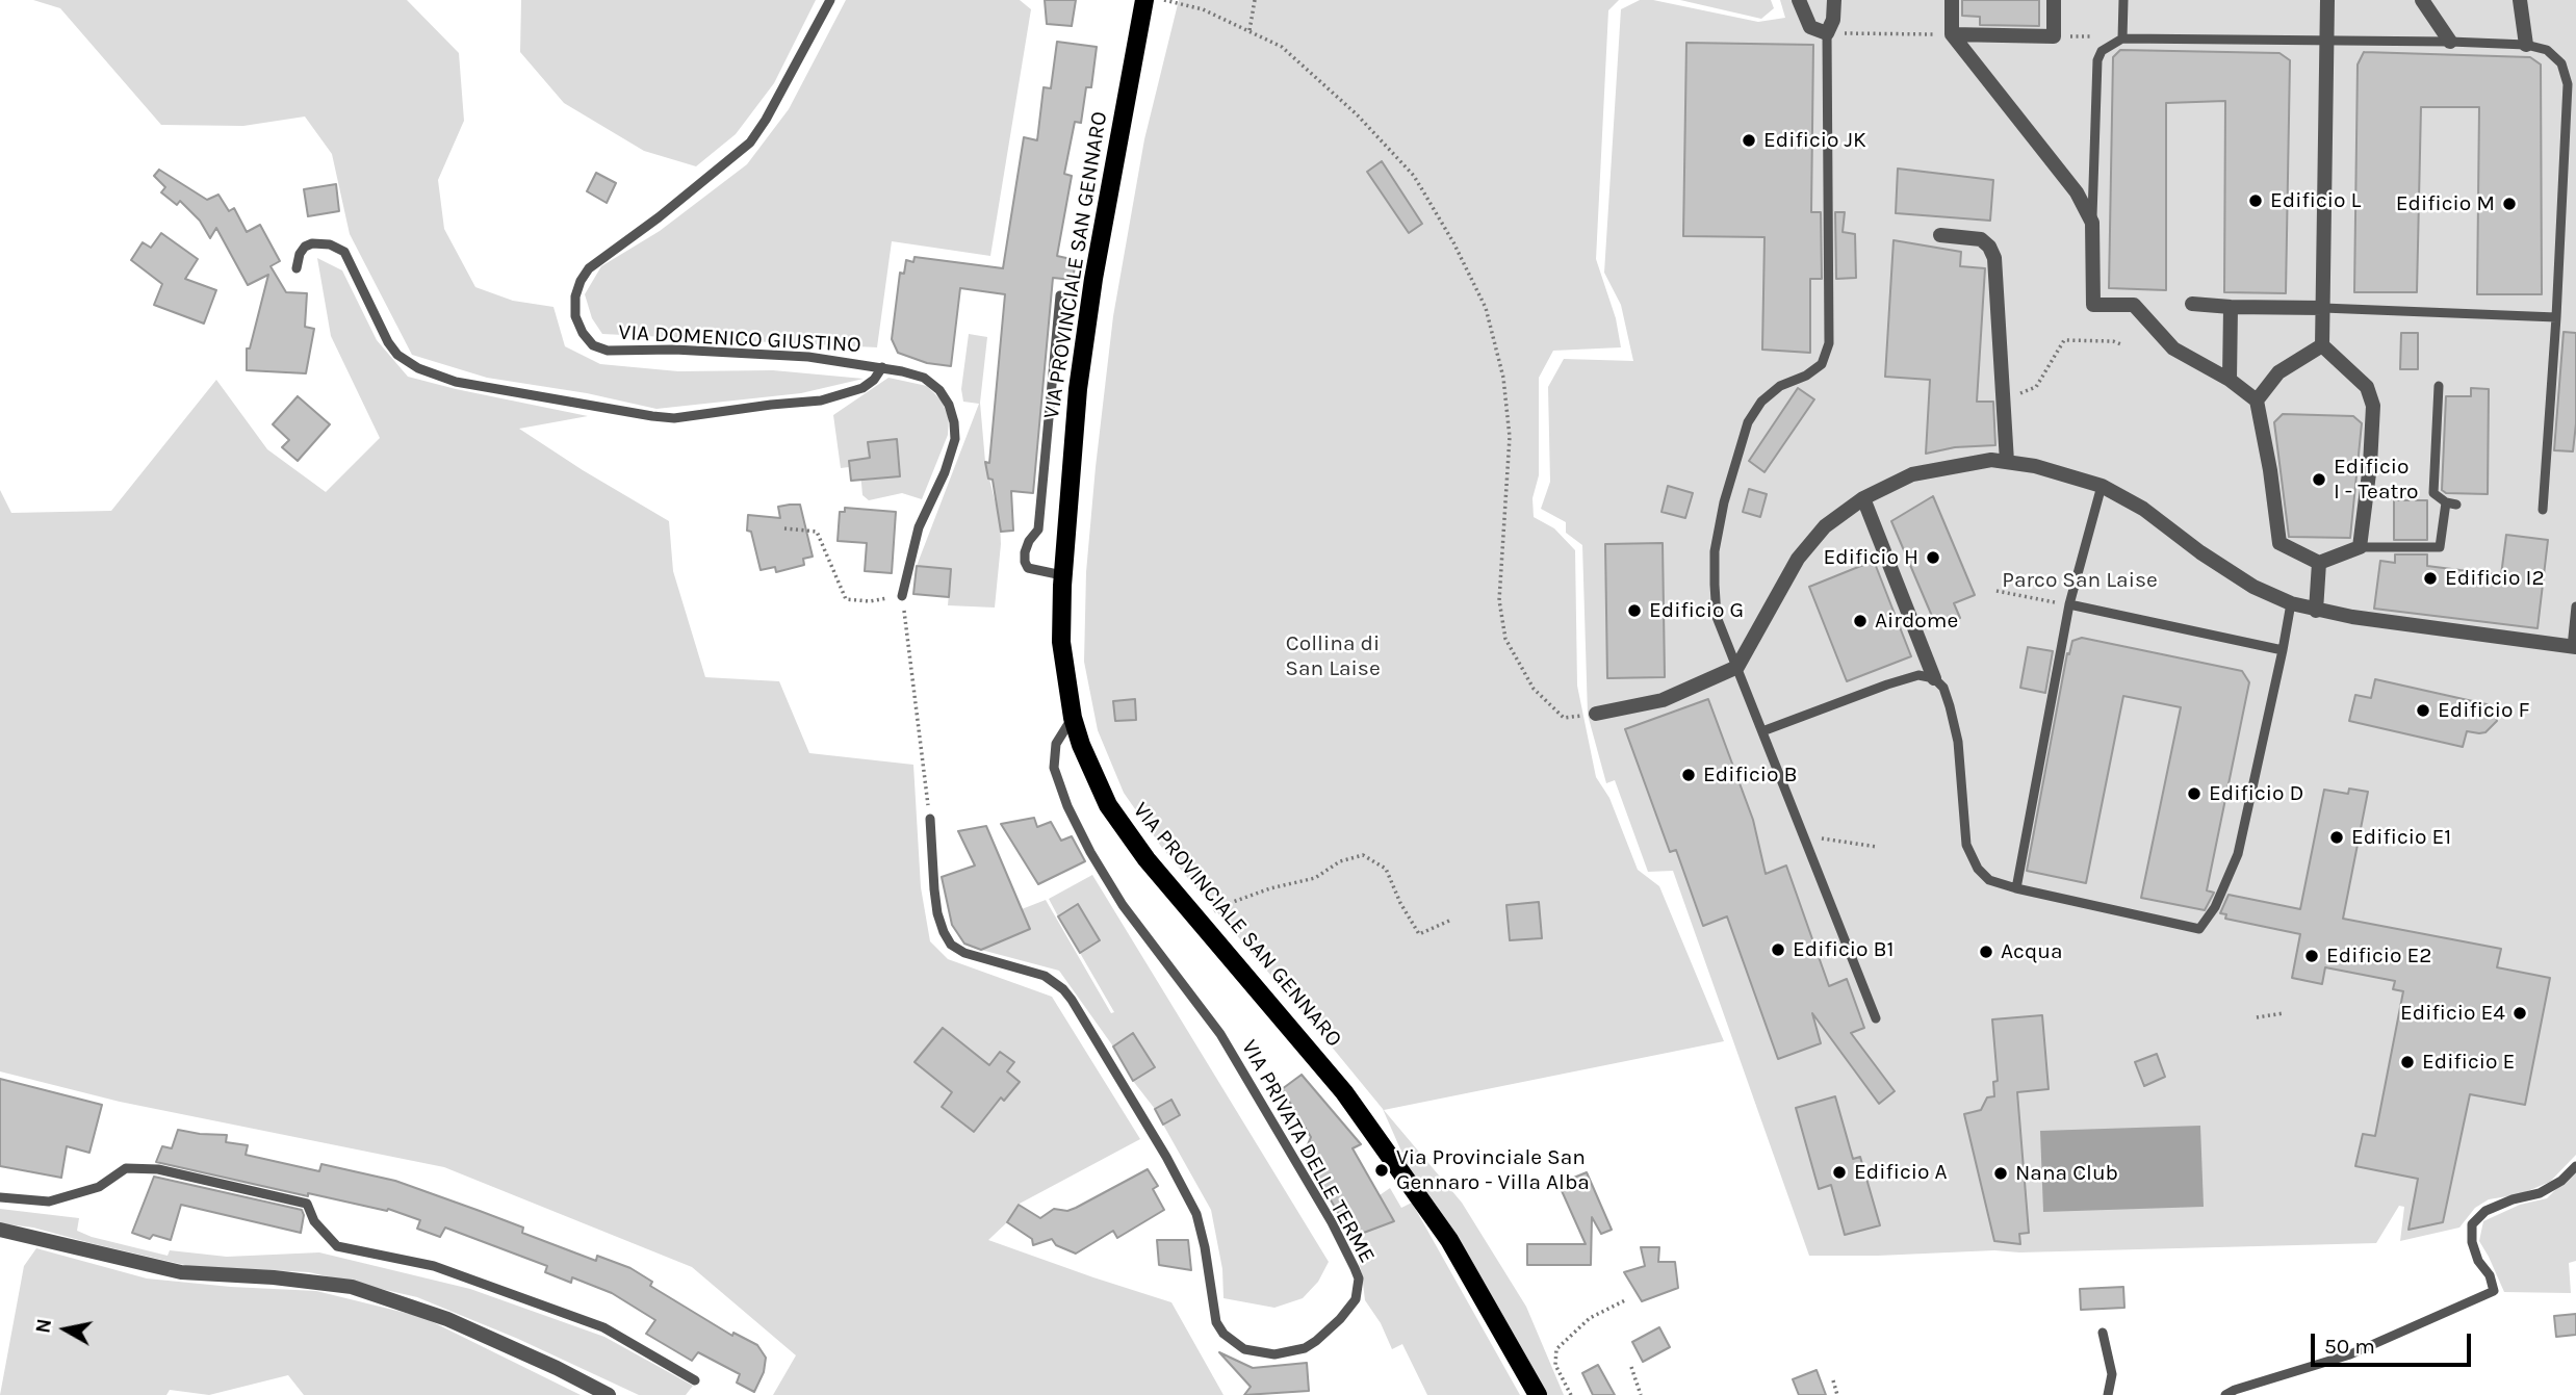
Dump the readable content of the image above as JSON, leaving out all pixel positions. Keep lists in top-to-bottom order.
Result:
{
  "streets": {
    "main road": ["VIA PROVINCIALE SAN GENNARO"],
    "lane": ["VIA DOMENICO GIUSTINO", "VIA PRIVATA DELLE TERME"]
  },
  "crossings": [
    ["VIA PROVINCIALE SAN GENNARO", "VIA PRIVATA DELLE TERME"]
  ],
  "parks": ["Parco San Laise", "Collina di San Laise"],
  "places": [
    "Edificio JK",
    "Edificio L",
    "Edificio M",
    "Edificio I - Teatro",
    "Edificio H",
    "Edificio I2",
    "Edificio G",
    "Airdome",
    "Edificio F",
    "Edificio B",
    "Edificio D",
    "Edificio E1",
    "Edificio B1",
    "Acqua",
    "Edificio E2",
    "Edificio E4",
    "Edificio E",
    "Via Provinciale San Gennaro - Villa Alba",
    "Edificio A",
    "Nana Club"
  ],
  "scale_bar": "50 m",
  "north": "left"
}
